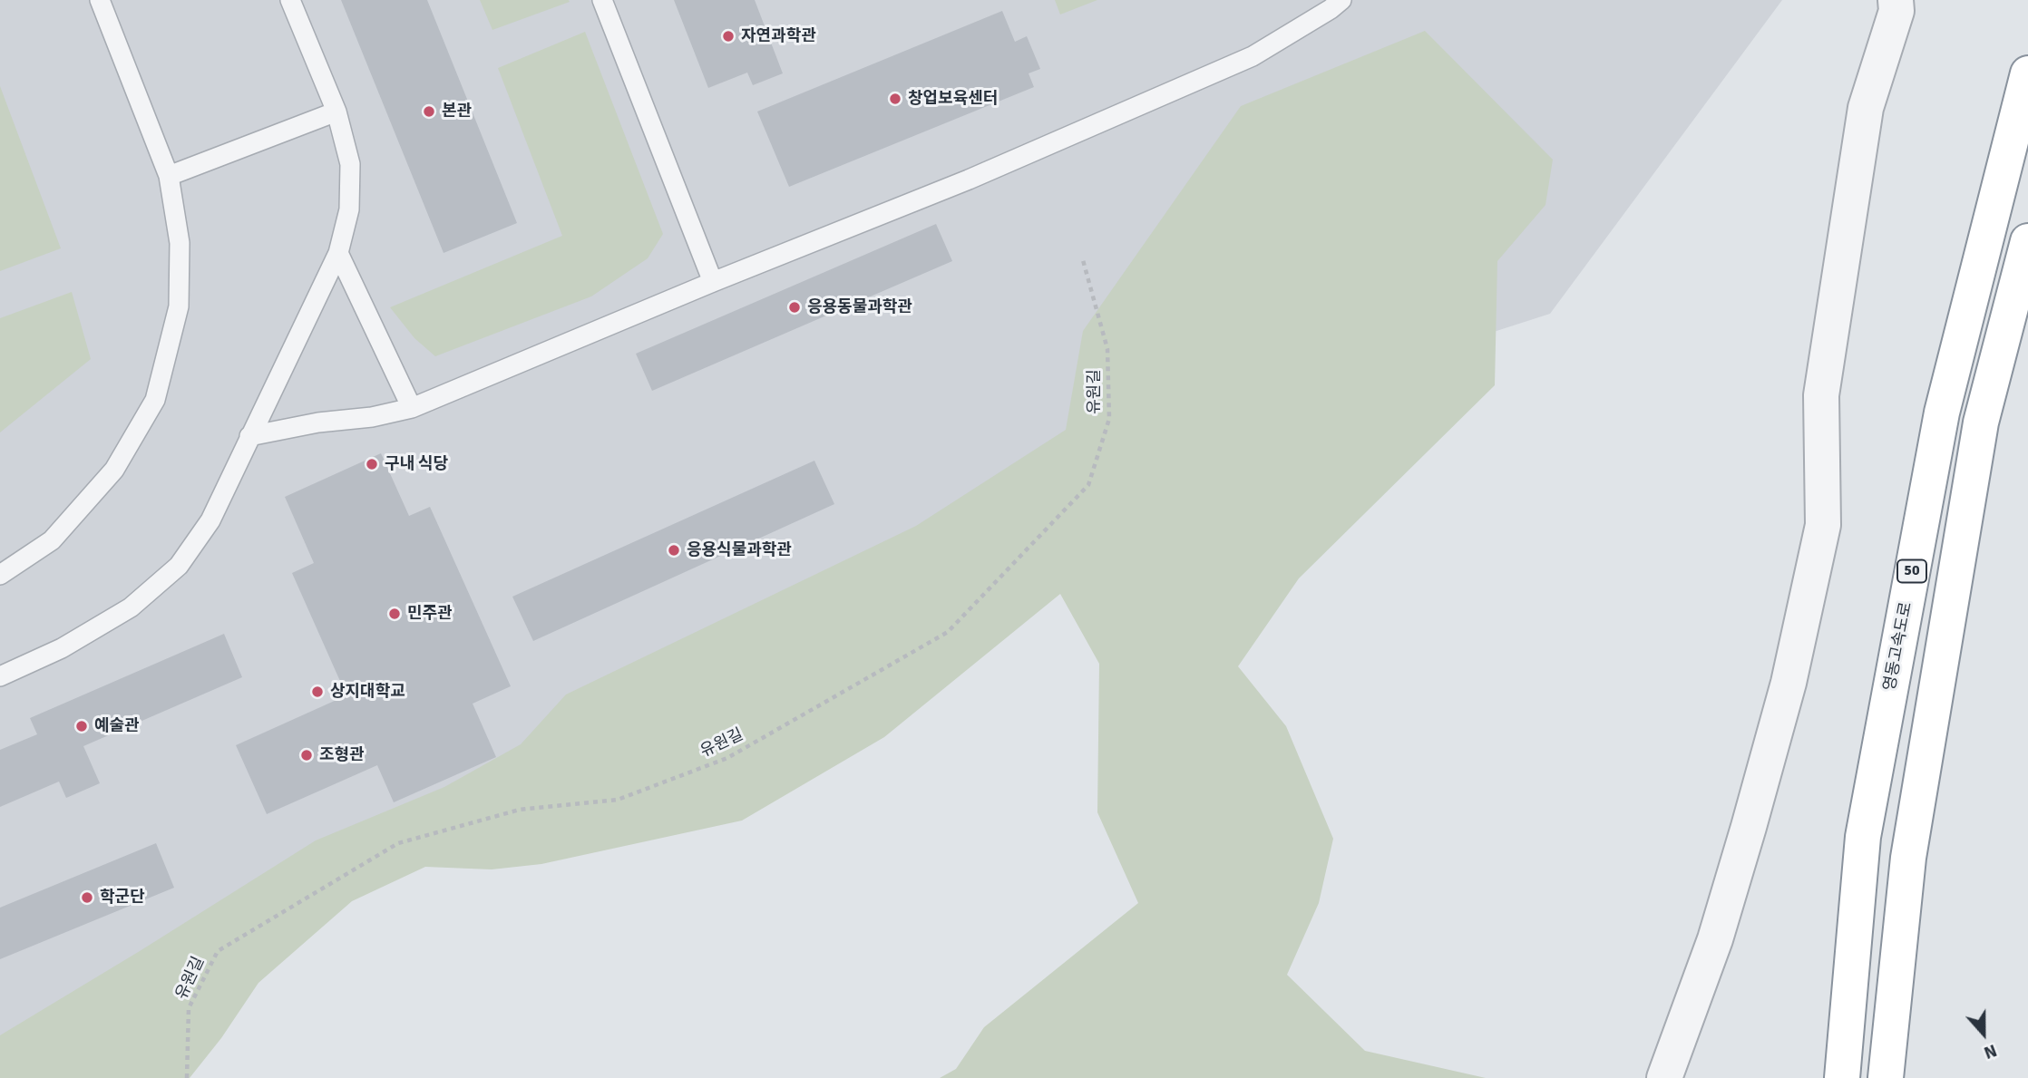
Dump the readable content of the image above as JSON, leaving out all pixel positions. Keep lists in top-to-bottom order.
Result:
{
  "streets": {
    "highway": ["50", "영동고속도로"],
    "path": ["유원길"]
  },
  "places": [
    "자연과학관",
    "창업보육센터",
    "본관",
    "응용동물과학관",
    "구내 식당",
    "응용식물과학관",
    "민주관",
    "상지대학교",
    "예술관",
    "조형관",
    "학군단"
  ],
  "north": "bottom"
}
